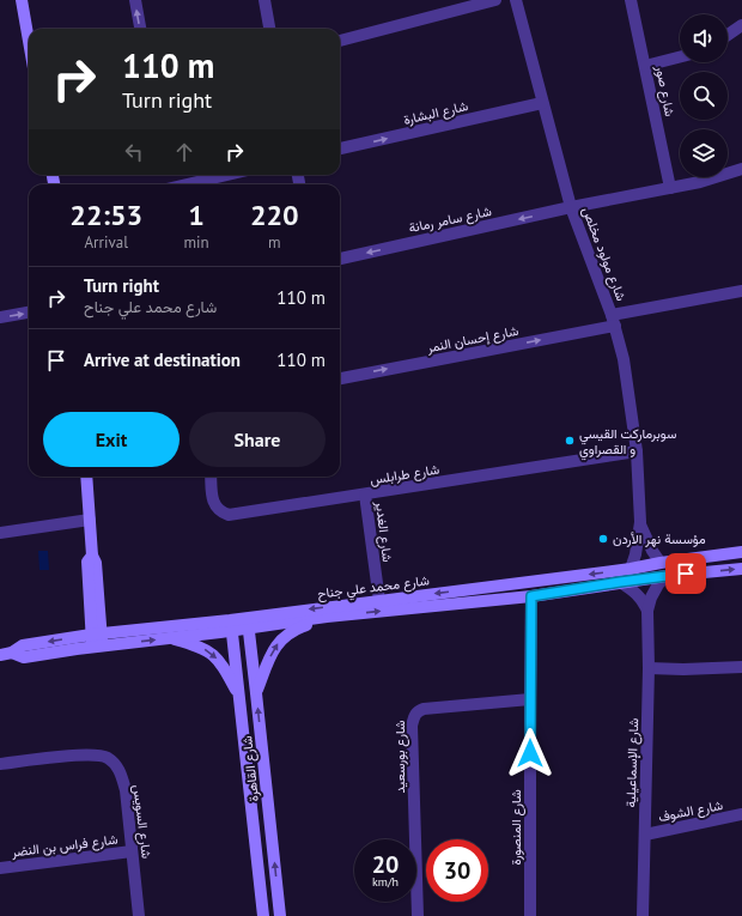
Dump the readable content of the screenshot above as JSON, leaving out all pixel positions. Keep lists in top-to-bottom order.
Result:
{
  "streets": {
    "main road": ["شارع محمد علي جناح", "شارع القاهرة"],
    "street": [
      "شارع صور",
      "شارع البشارة",
      "شارع سامر رمانة",
      "شارع مولود مخلص",
      "شارع إحسان النمر",
      "شارع طرابلس",
      "شارع الغدير",
      "شارع بورسعيد",
      "شارع الإسماعيلية",
      "شارع الشوف",
      "شارع السويس",
      "شارع المنصورة",
      "شارع فراس بن النضر"
    ]
  },
  "crossings": [
    ["شارع صور", "شارع سامر رمانة"],
    ["شارع البشارة", "شارع مولود مخلص"],
    ["شارع سامر رمانة", "شارع مولود مخلص"],
    ["شارع مولود مخلص", "شارع إحسان النمر"],
    ["شارع مولود مخلص", "شارع طرابلس"],
    ["شارع مولود مخلص", "شارع محمد علي جناح"],
    ["شارع طرابلس", "شارع الغدير"],
    ["شارع الغدير", "شارع محمد علي جناح"],
    ["شارع محمد علي جناح", "شارع الإسماعيلية"],
    ["شارع محمد علي جناح", "شارع القاهرة"],
    ["شارع محمد علي جناح", "شارع المنصورة"],
    ["شارع بورسعيد", "شارع المنصورة"],
    ["شارع الإسماعيلية", "شارع الشوف"],
    ["شارع السويس", "شارع فراس بن النضر"]
  ],
  "one_way": ["شارع سامر رمانة", "شارع إحسان النمر"],
  "places": ["سوبرماركت القيسي و القصراوي", "مؤسسة نهر الأردن"],
  "page": {
    "turn": ["110 m", "Turn right"],
    "eta": [
      "22:53",
      "Arrival",
      "1",
      "min",
      "220",
      "m"
    ],
    "list": [
      {
        "name": "Turn right",
        "note": "شارع محمد علي جناح",
        "value": "110 m"
      },
      {
        "name": "Arrive at destination",
        "value": "110 m"
      }
    ],
    "buttons": ["Exit", "Share"],
    "speed": "20 km/h",
    "limit": "30"
  }
}
